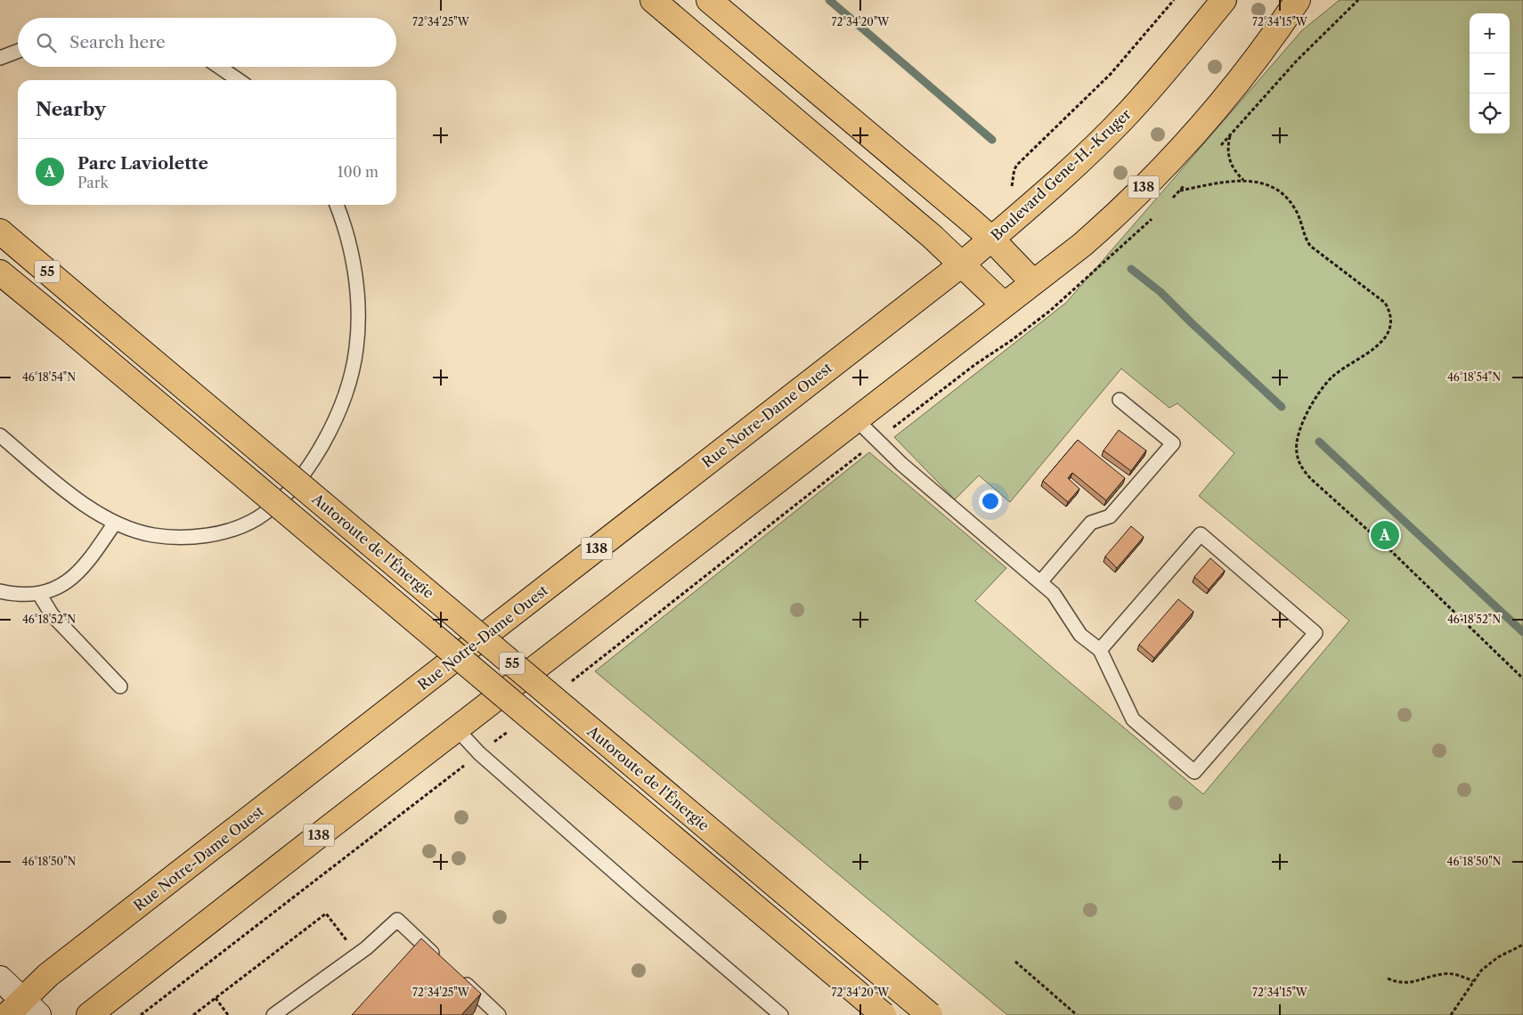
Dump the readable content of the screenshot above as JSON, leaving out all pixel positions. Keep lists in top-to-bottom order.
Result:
{
  "streets": {
    "main road": [
      "Boulevard Gene-H.-Kruger",
      "138",
      "55",
      "Rue Notre-Dame Ouest",
      "Autoroute de l'Énergie"
    ]
  },
  "crossings": [
    ["Boulevard Gene-H.-Kruger", "Rue Notre-Dame Ouest"]
  ],
  "page": {
    "map_buttons": ["+", "−"],
    "search": "Search here",
    "heading": "Nearby",
    "list": [
      {
        "mark": "A",
        "name": "Parc Laviolette",
        "note": "Park",
        "value": "100 m"
      }
    ],
    "pins": "A"
  },
  "coordinates": [
    "72°34'25\"W",
    "72°34'20\"W",
    "72°34'15\"W",
    "46°18'54\"N",
    "46°18'52\"N",
    "46°18'50\"N"
  ]
}
